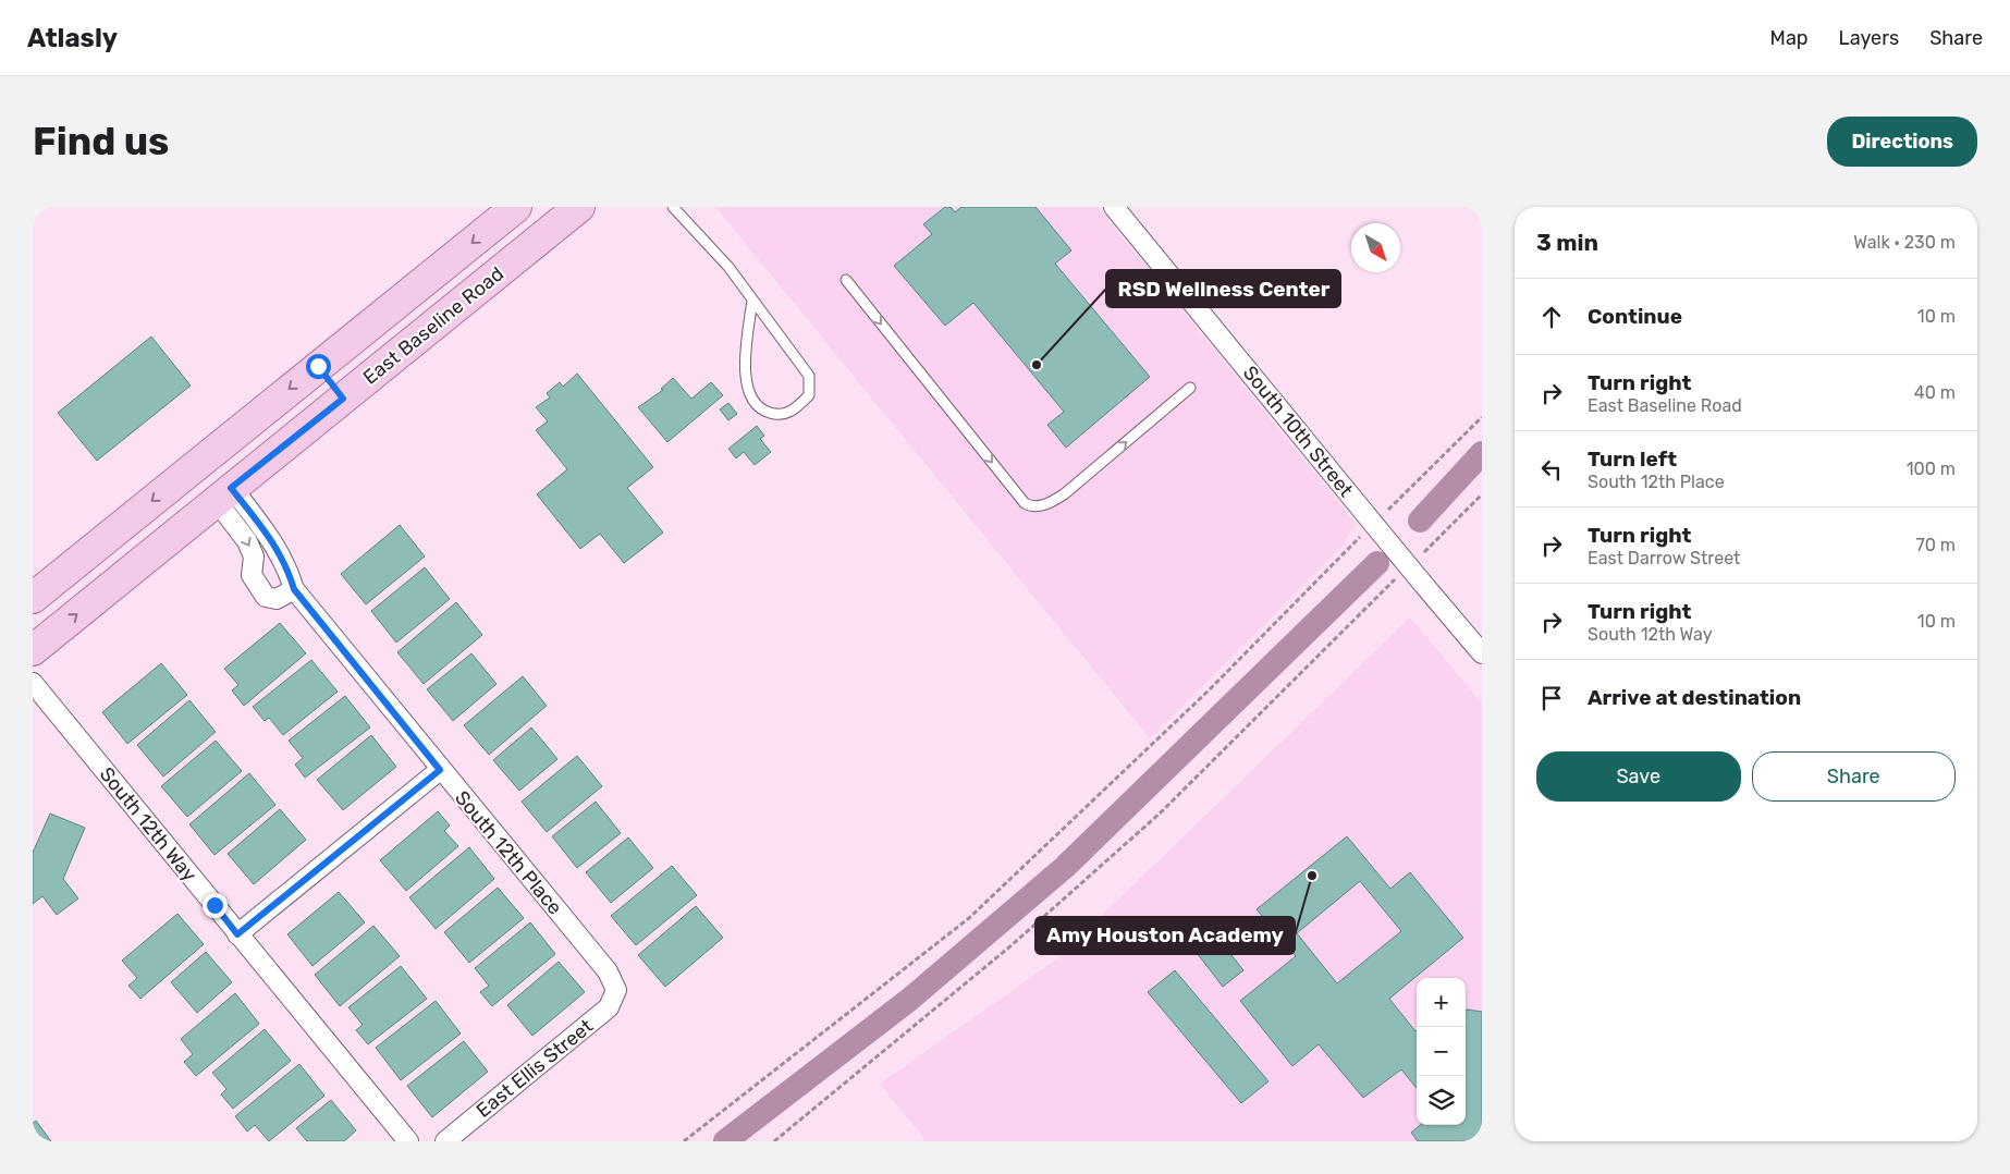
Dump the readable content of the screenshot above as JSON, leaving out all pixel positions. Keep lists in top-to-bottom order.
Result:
{
  "streets": {
    "main road": ["East Baseline Road"],
    "street": [
      "South 10th Street",
      "South 12th Way",
      "South 12th Place",
      "East Ellis Street"
    ]
  },
  "crossings": [
    ["East Baseline Road", "South 12th Place"],
    ["South 12th Place", "East Ellis Street"]
  ],
  "places": ["RSD Wellness Center", "Amy Houston Academy"],
  "north": "bottom right",
  "page": {
    "header": "Atlasly",
    "nav": ["Map", "Layers", "Share"],
    "buttons": [
      "Directions",
      ["Save", "Share"]
    ],
    "title": "Find us",
    "heading": ["3 min", "Walk · 230 m"],
    "list": [
      ["Continue", "10 m"],
      ["Turn right", "East Baseline Road", "40 m"],
      ["Turn left", "South 12th Place", "100 m"],
      ["Turn right", "East Darrow Street", "70 m"],
      ["Turn right", "South 12th Way", "10 m"],
      "Arrive at destination"
    ],
    "map_buttons": ["+", "−"]
  }
}
